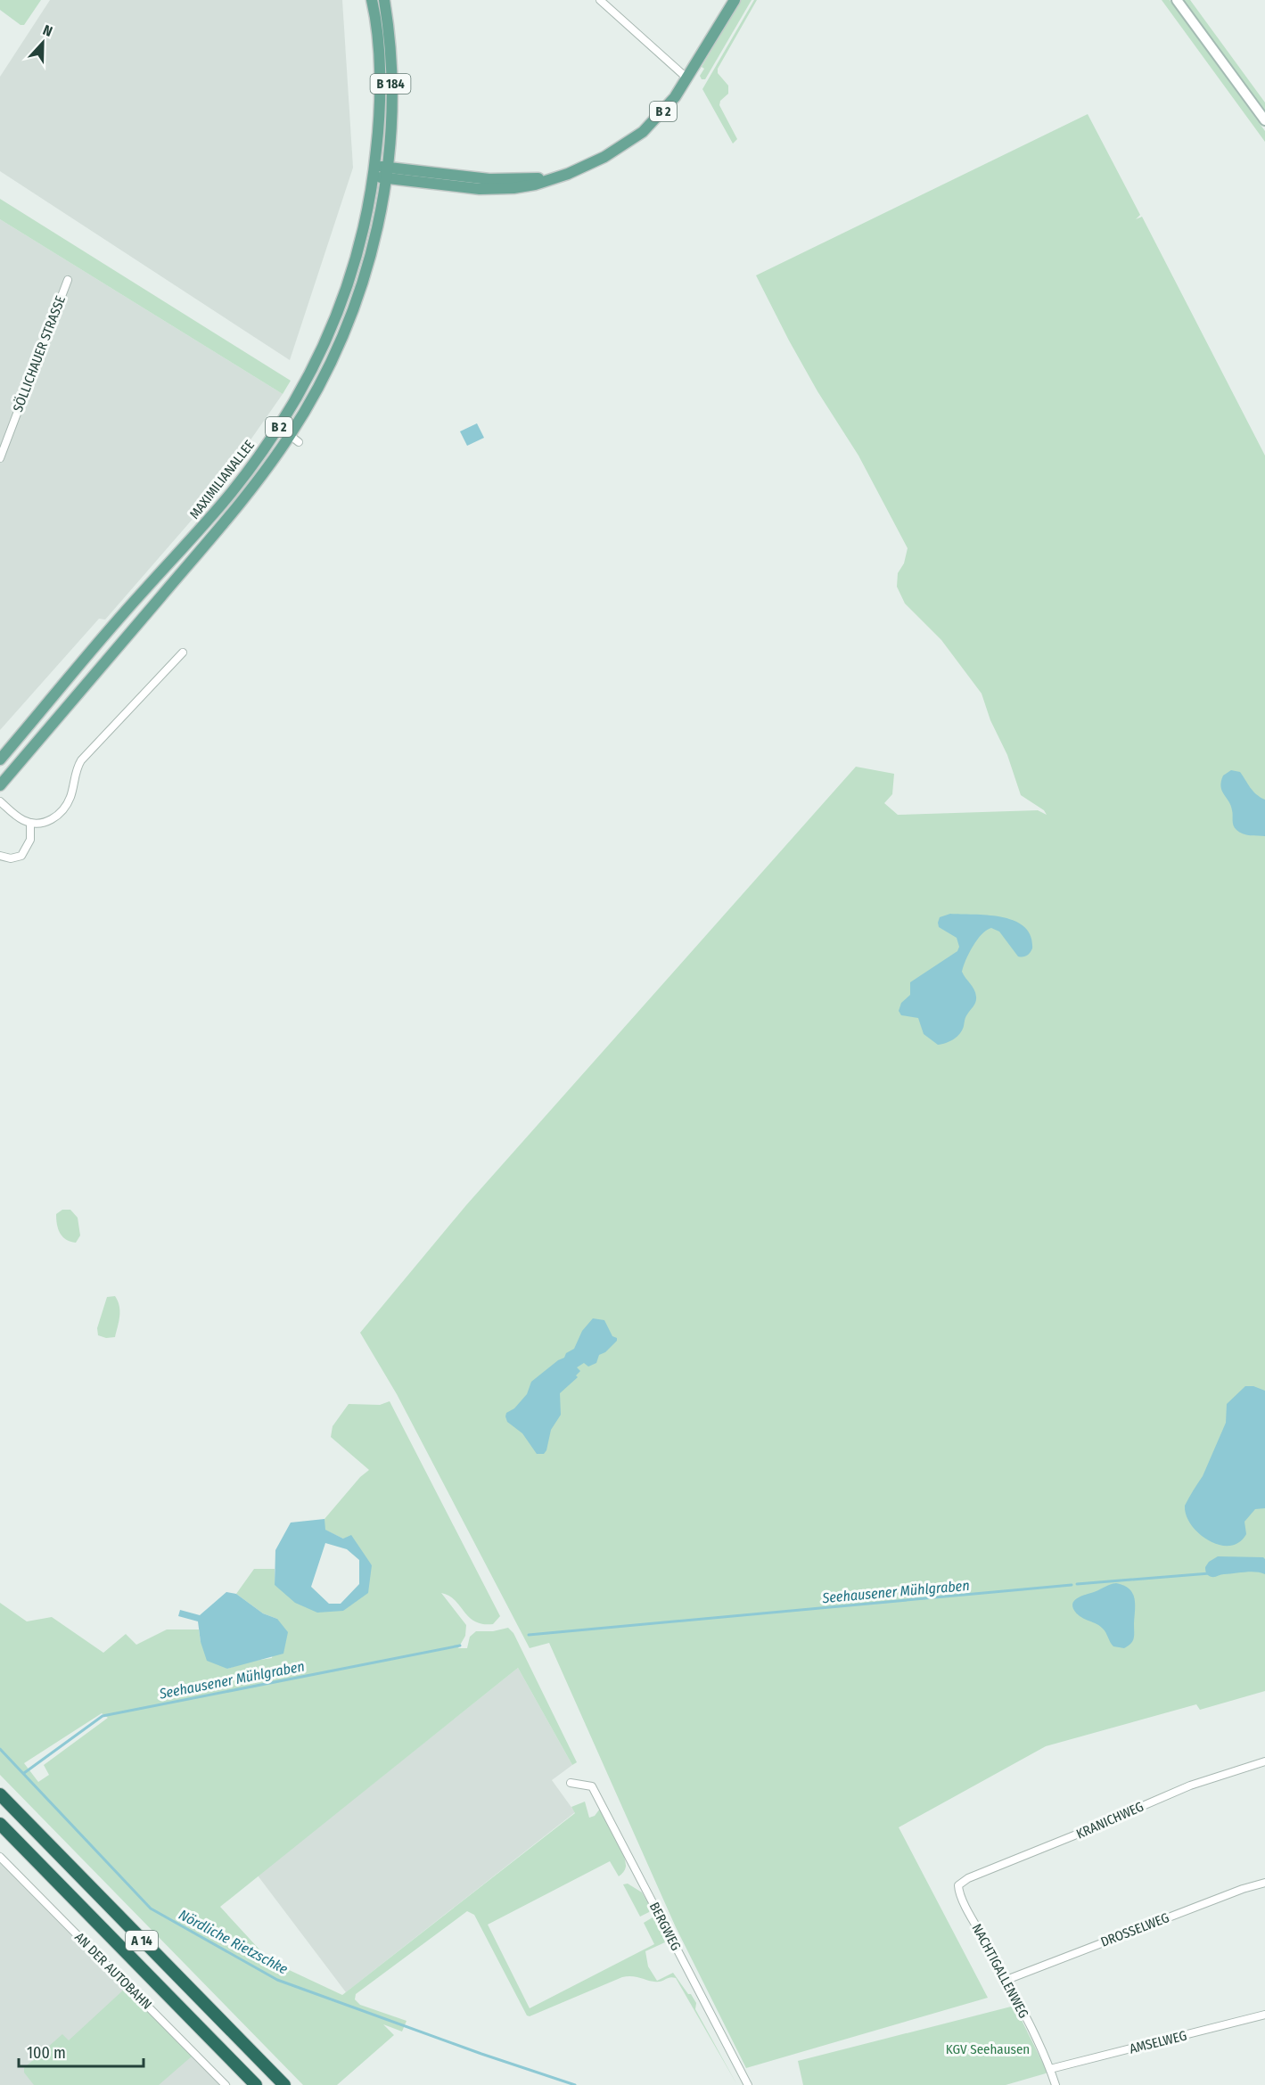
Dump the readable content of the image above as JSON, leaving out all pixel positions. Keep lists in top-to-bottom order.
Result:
{
  "streets": {
    "highway": ["A 14"],
    "main road": ["B 184", "B 2", "MAXIMILIANALLEE"],
    "street": [
      "SÖLLICHAUER STRASSE",
      "KRANICHWEG",
      "BERGWEG",
      "DROSSELWEG",
      "AN DER AUTOBAHN",
      "NACHTIGALLENWEG",
      "AMSELWEG"
    ]
  },
  "crossings": [
    ["B 184", "B 2"],
    ["B 184", "MAXIMILIANALLEE"],
    ["B 2", "MAXIMILIANALLEE"],
    ["KRANICHWEG", "NACHTIGALLENWEG"],
    ["DROSSELWEG", "NACHTIGALLENWEG"],
    ["NACHTIGALLENWEG", "AMSELWEG"]
  ],
  "water": ["Seehausener Mühlgraben", "Nördliche Rietzschke"],
  "parks": ["KGV Seehausen"],
  "scale_bar": "100 m",
  "north": "top"
}
